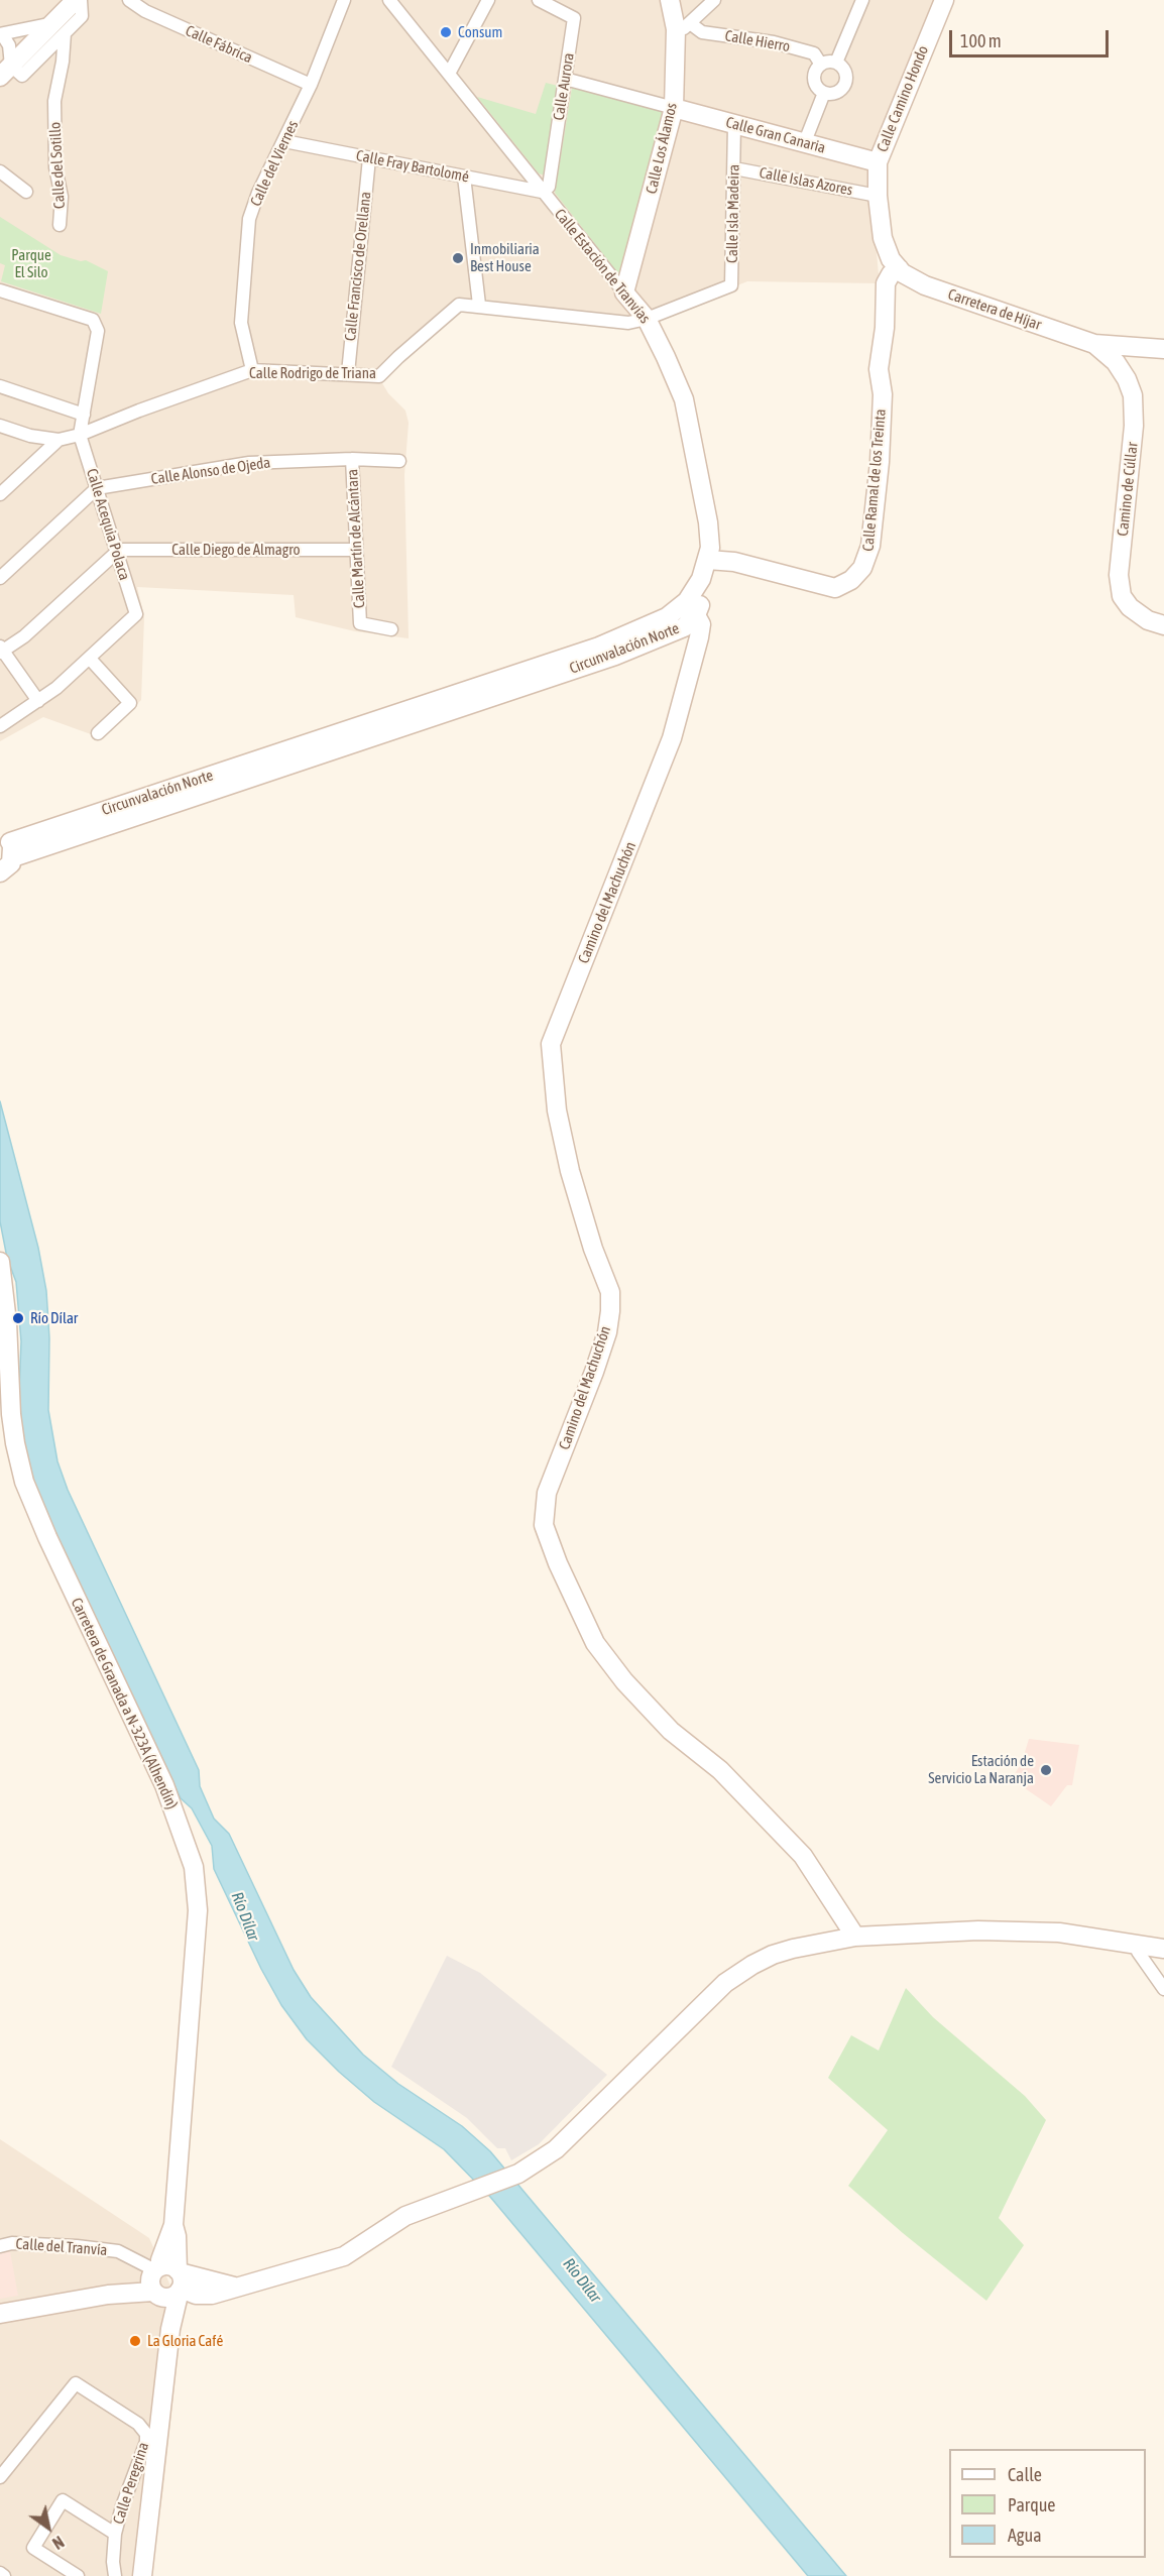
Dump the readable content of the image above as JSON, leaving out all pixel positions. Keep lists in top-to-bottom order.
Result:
{
  "streets": {
    "street": [
      "Calle Hierro",
      "Calle Fábrica",
      "Calle Aurora",
      "Calle Camino Hondo",
      "Calle Gran Canaria",
      "Calle Los Álamos",
      "Calle del Viernes",
      "Calle del Sotillo",
      "Calle Fray Bartolomé",
      "Calle Islas Azores",
      "Calle Isla Madeira",
      "Calle Francisco de Orellana",
      "Calle Estación de Tranvías",
      "Carretera de Híjar",
      "Calle Rodrigo de Triana",
      "Calle Alonso de Ojeda",
      "Calle Ramal de los Treinta",
      "Camino de Cúllar",
      "Calle Acequia Polaca",
      "Calle Martín de Alcántara",
      "Calle Diego de Almagro",
      "Circunvalación Norte",
      "Camino del Machuchón",
      "Carretera de Granada a N-323A (Alhendín)",
      "Calle del Tranvía",
      "Calle Peregrina"
    ]
  },
  "crossings": [
    ["Calle Hierro", "Calle Los Álamos"],
    ["Calle Fábrica", "Calle del Viernes"],
    ["Calle Aurora", "Calle Fray Bartolomé"],
    ["Calle Aurora", "Calle Estación de Tranvías"],
    ["Calle Camino Hondo", "Calle Gran Canaria"],
    ["Calle Camino Hondo", "Calle Islas Azores"],
    ["Calle Camino Hondo", "Carretera de Híjar"],
    ["Calle Camino Hondo", "Calle Ramal de los Treinta"],
    ["Calle Gran Canaria", "Calle Los Álamos"],
    ["Calle Gran Canaria", "Calle Isla Madeira"],
    ["Calle Los Álamos", "Calle Estación de Tranvías"],
    ["Calle del Viernes", "Calle Fray Bartolomé"],
    ["Calle del Viernes", "Calle Rodrigo de Triana"],
    ["Calle Fray Bartolomé", "Calle Francisco de Orellana"],
    ["Calle Fray Bartolomé", "Calle Estación de Tranvías"],
    ["Calle Islas Azores", "Calle Isla Madeira"],
    ["Calle Isla Madeira", "Calle Estación de Tranvías"],
    ["Calle Isla Madeira", "Calle Rodrigo de Triana"],
    ["Calle Francisco de Orellana", "Calle Rodrigo de Triana"],
    ["Calle Estación de Tranvías", "Calle Rodrigo de Triana"],
    ["Calle Estación de Tranvías", "Calle Ramal de los Treinta"],
    ["Calle Estación de Tranvías", "Circunvalación Norte"],
    ["Carretera de Híjar", "Calle Ramal de los Treinta"],
    ["Carretera de Híjar", "Camino de Cúllar"],
    ["Calle Rodrigo de Triana", "Calle Acequia Polaca"],
    ["Calle Alonso de Ojeda", "Calle Acequia Polaca"],
    ["Calle Alonso de Ojeda", "Calle Martín de Alcántara"],
    ["Calle Acequia Polaca", "Calle Diego de Almagro"],
    ["Calle Martín de Alcántara", "Calle Diego de Almagro"],
    ["Circunvalación Norte", "Camino del Machuchón"],
    ["Carretera de Granada a N-323A (Alhendín)", "Calle del Tranvía"]
  ],
  "water": ["Río Dílar"],
  "parks": ["Parque El Silo"],
  "places": [
    "Consum",
    "Inmobiliaria Best House",
    "Río Dílar",
    "Estación de Servicio La Naranja",
    "La Gloria Café"
  ],
  "legend": ["Calle", "Parque", "Agua"],
  "scale_bar": "100 m",
  "north": "bottom right"
}
